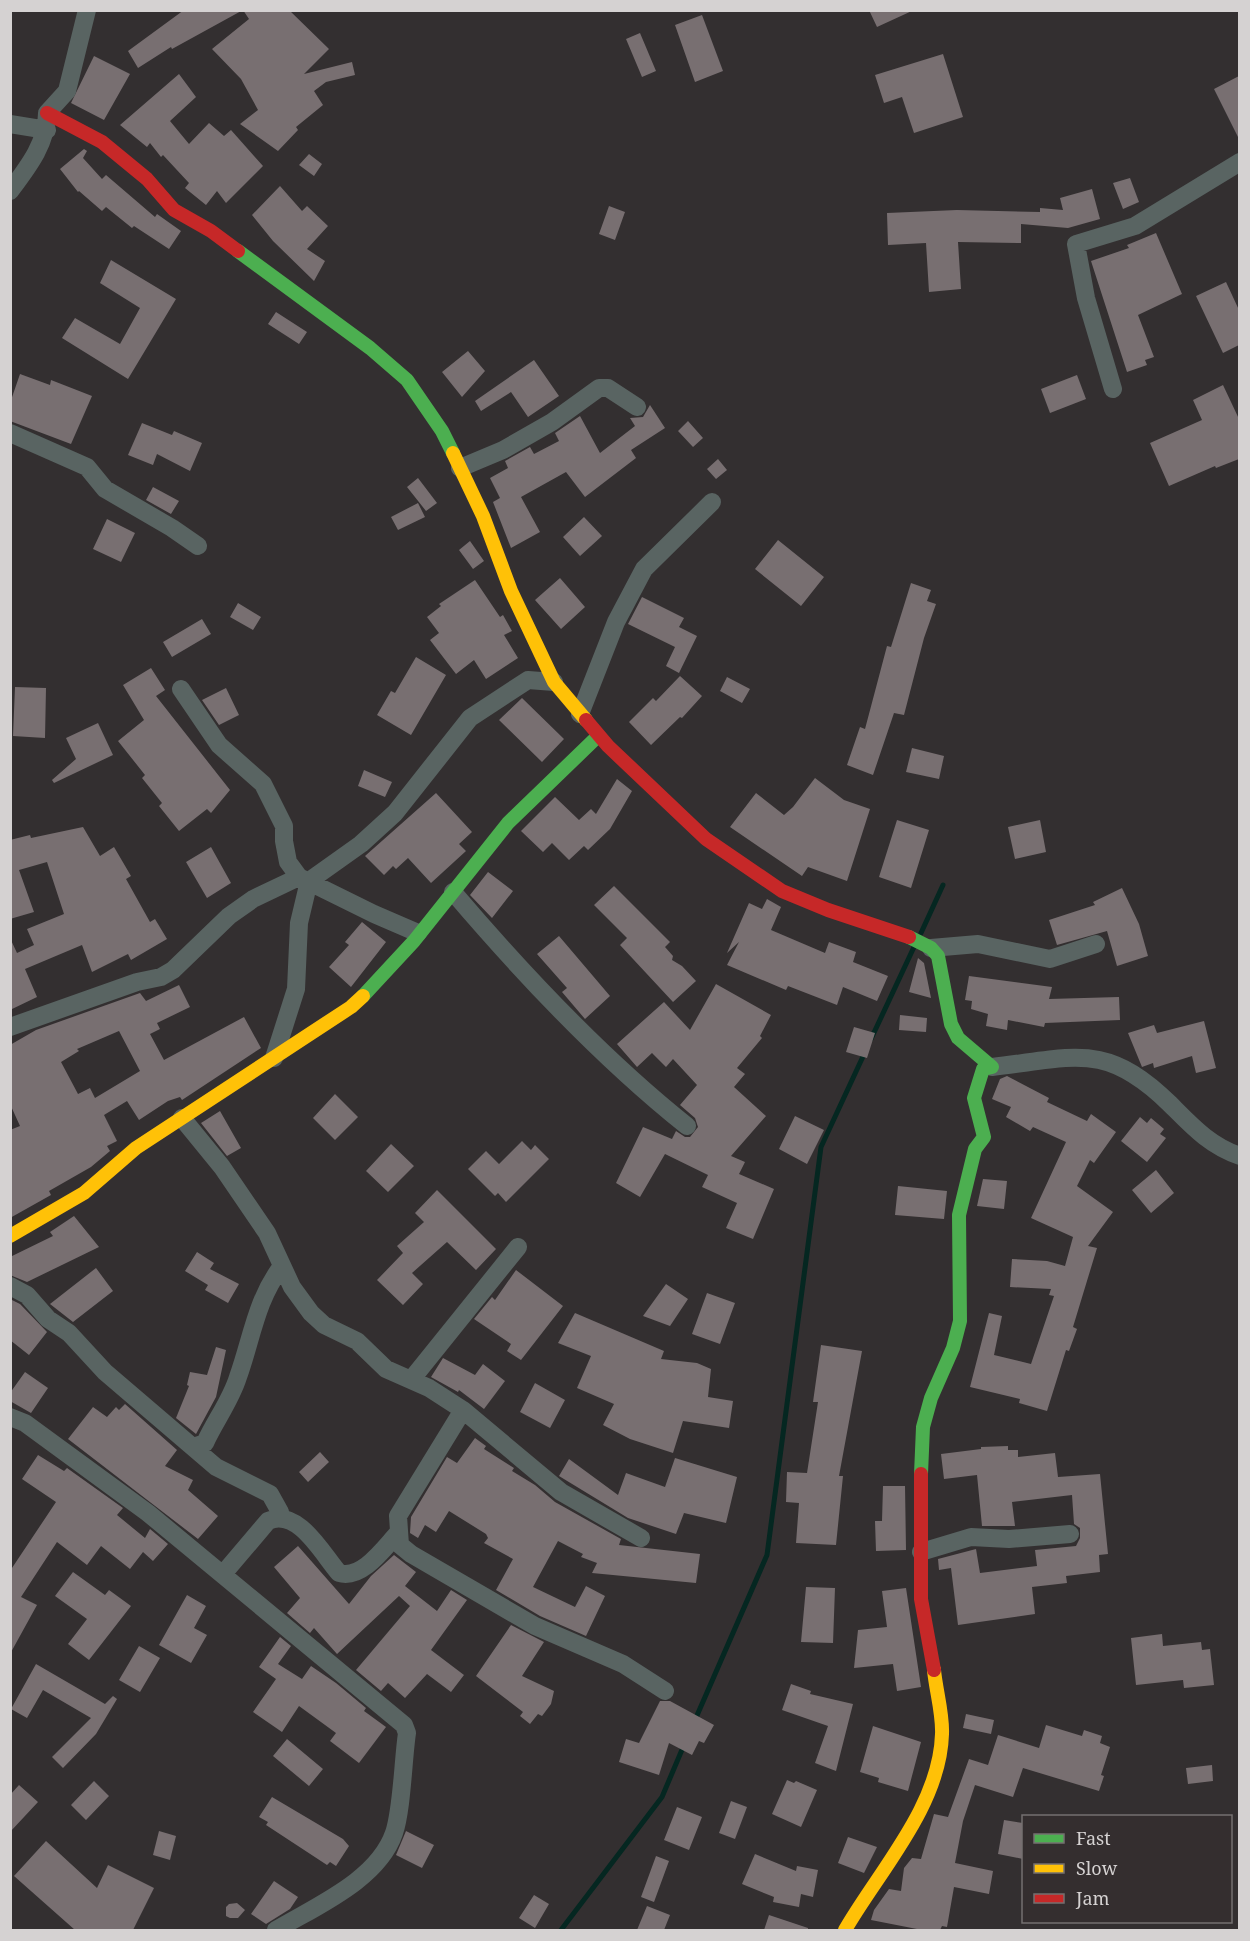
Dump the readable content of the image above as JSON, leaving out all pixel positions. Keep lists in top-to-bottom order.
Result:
{
  "legend": ["Fast", "Slow", "Jam"]
}
